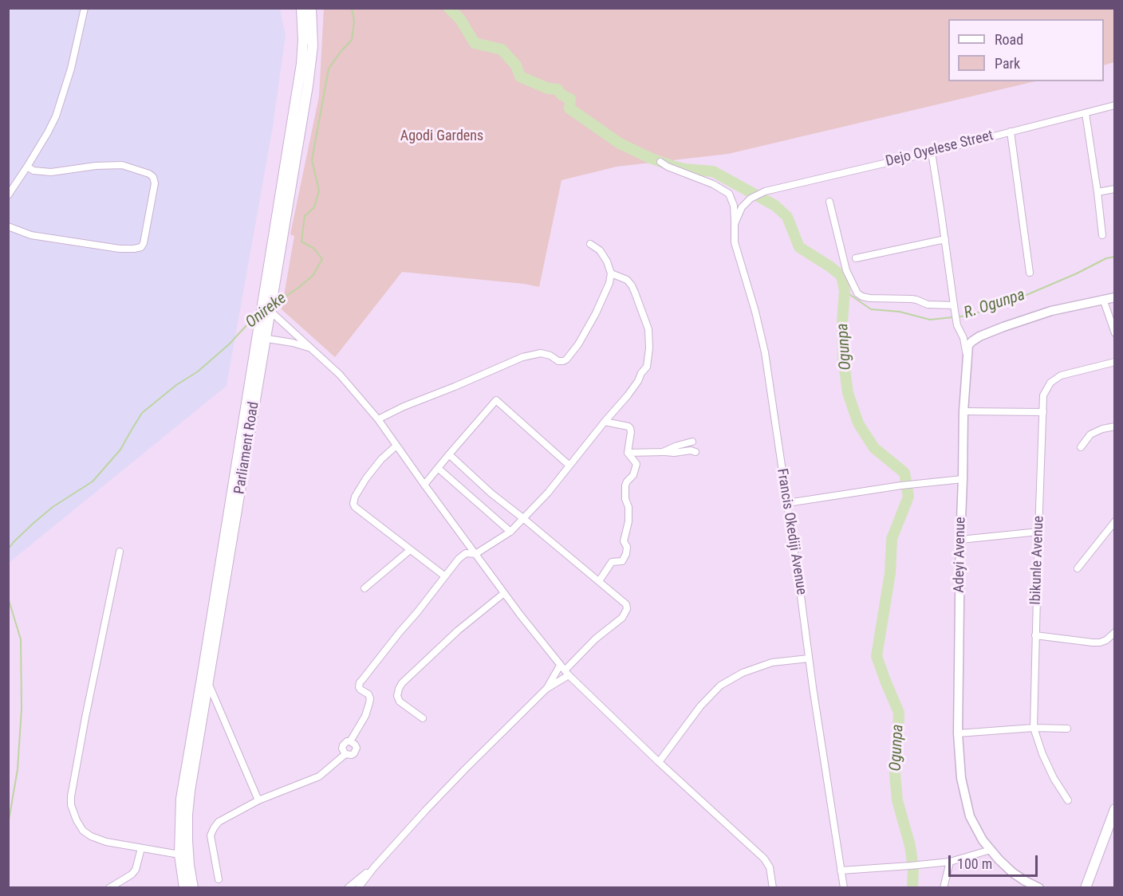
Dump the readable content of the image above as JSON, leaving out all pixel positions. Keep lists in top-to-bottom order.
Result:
{
  "streets": {
    "main road": ["Parliament Road"],
    "street": [
      "Dejo Oyelese Street",
      "Francis Okediji Avenue",
      "Adeyi Avenue",
      "Ibikunle Avenue"
    ]
  },
  "crossings": [
    ["Dejo Oyelese Street", "Francis Okediji Avenue"]
  ],
  "water": ["R. Ogunpa", "Onireke", "Ogunpa"],
  "parks": ["Agodi Gardens"],
  "legend": ["Road", "Park"],
  "scale_bar": "100 m"
}
